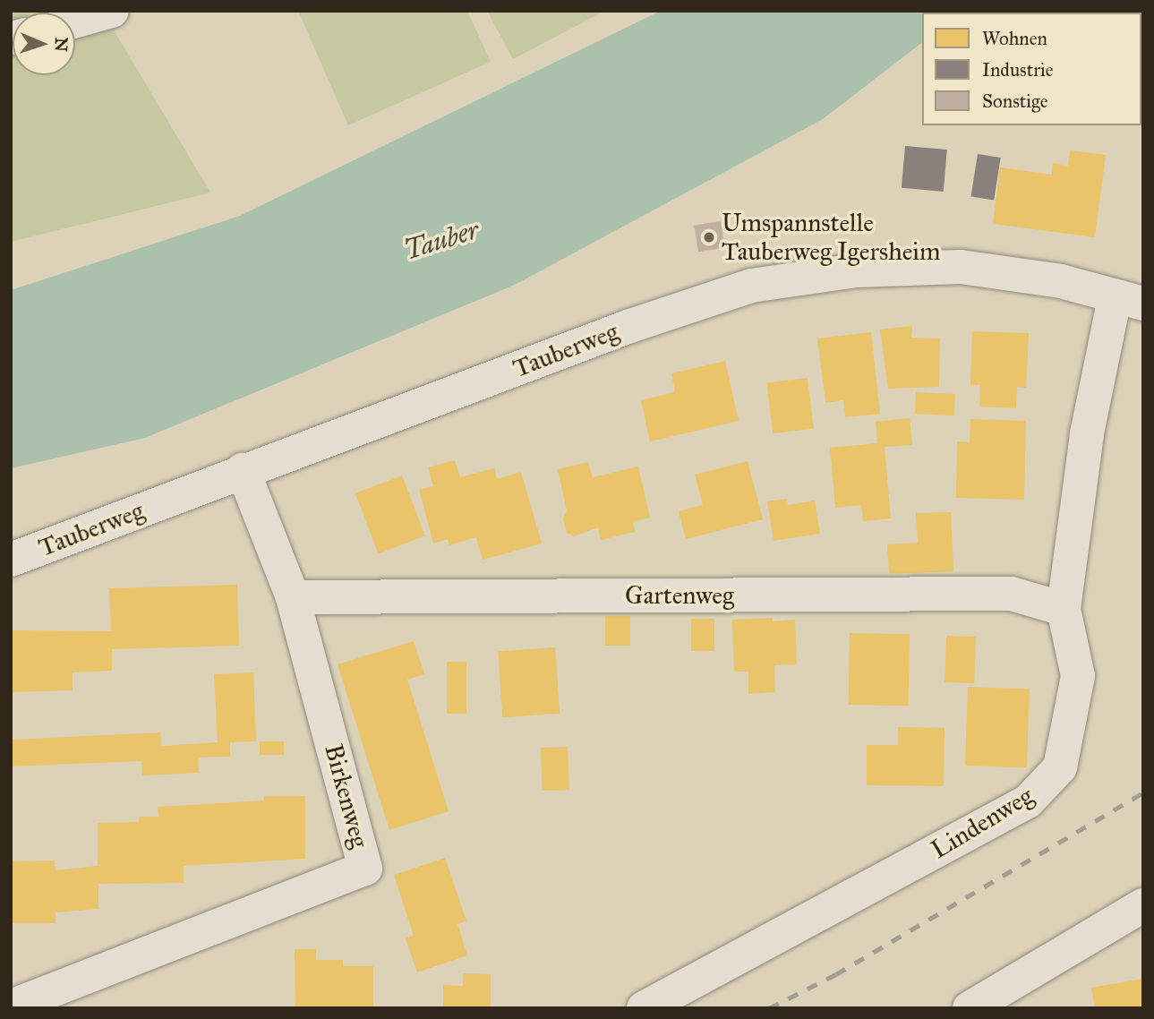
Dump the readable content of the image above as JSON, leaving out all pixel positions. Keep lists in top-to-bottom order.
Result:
{
  "streets": {
    "street": [
      "Tauberweg",
      "Gartenweg",
      "Birkenweg",
      "Lindenweg"
    ]
  },
  "crossings": [
    ["Tauberweg", "Birkenweg"],
    ["Tauberweg", "Lindenweg"],
    ["Gartenweg", "Birkenweg"],
    ["Gartenweg", "Lindenweg"]
  ],
  "water": ["Tauber"],
  "places": ["Umspannstelle Tauberweg Igersheim"],
  "legend": ["Wohnen", "Industrie", "Sonstige"],
  "north": "right"
}
